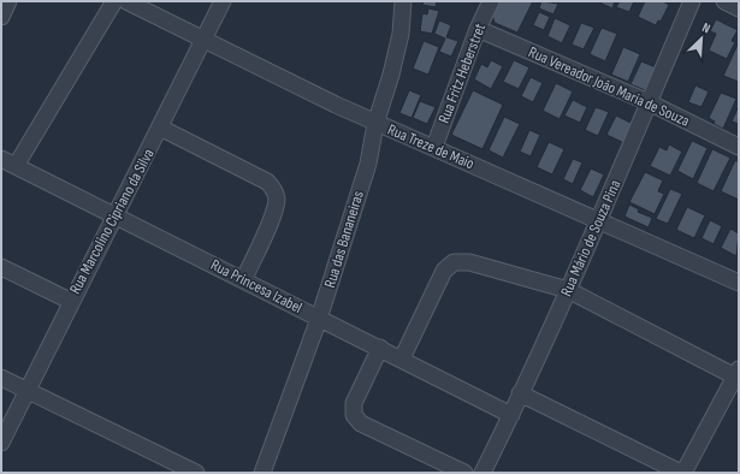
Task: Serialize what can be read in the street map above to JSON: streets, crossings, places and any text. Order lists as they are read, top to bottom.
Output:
{
  "streets": {
    "street": [
      "Rua Fritz Heberstret",
      "Rua Vereador João Maria de Souza",
      "Rua Treze de Maio",
      "Rua Marcolino Cipriano da Silva",
      "Rua Mário de Souza Pina",
      "Rua das Bananeiras",
      "Rua Princesa Izabel"
    ]
  },
  "crossings": [
    ["Rua Fritz Heberstret", "Rua Vereador João Maria de Souza"],
    ["Rua Fritz Heberstret", "Rua Treze de Maio"],
    ["Rua Vereador João Maria de Souza", "Rua Mário de Souza Pina"],
    ["Rua Treze de Maio", "Rua Marcolino Cipriano da Silva"],
    ["Rua Treze de Maio", "Rua Mário de Souza Pina"],
    ["Rua Treze de Maio", "Rua das Bananeiras"],
    ["Rua Marcolino Cipriano da Silva", "Rua Princesa Izabel"],
    ["Rua Mário de Souza Pina", "Rua Princesa Izabel"],
    ["Rua das Bananeiras", "Rua Princesa Izabel"]
  ],
  "north": "top right"
}
